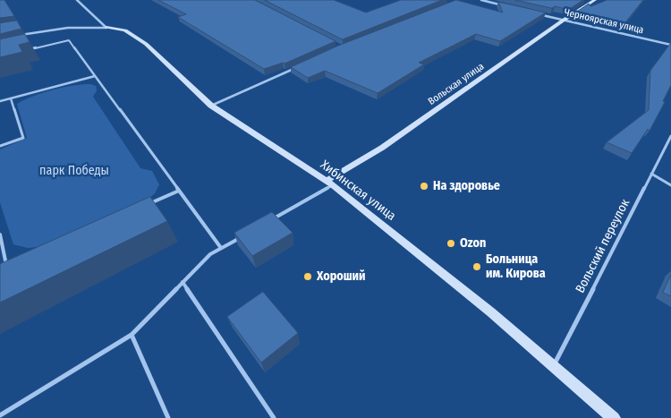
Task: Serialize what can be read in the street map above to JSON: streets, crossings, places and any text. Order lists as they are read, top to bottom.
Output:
{
  "streets": {
    "street": ["Черноярская улица", "Вольская улица", "Хибинская улица"],
    "lane": ["Вольский переулок"]
  },
  "crossings": [
    ["Черноярская улица", "Вольская улица"],
    ["Вольская улица", "Хибинская улица"],
    ["Хибинская улица", "Вольский переулок"]
  ],
  "parks": ["парк Победы"],
  "places": [
    "На здоровье",
    "Ozon",
    "Больница им. Кирова",
    "Хороший"
  ]
}
